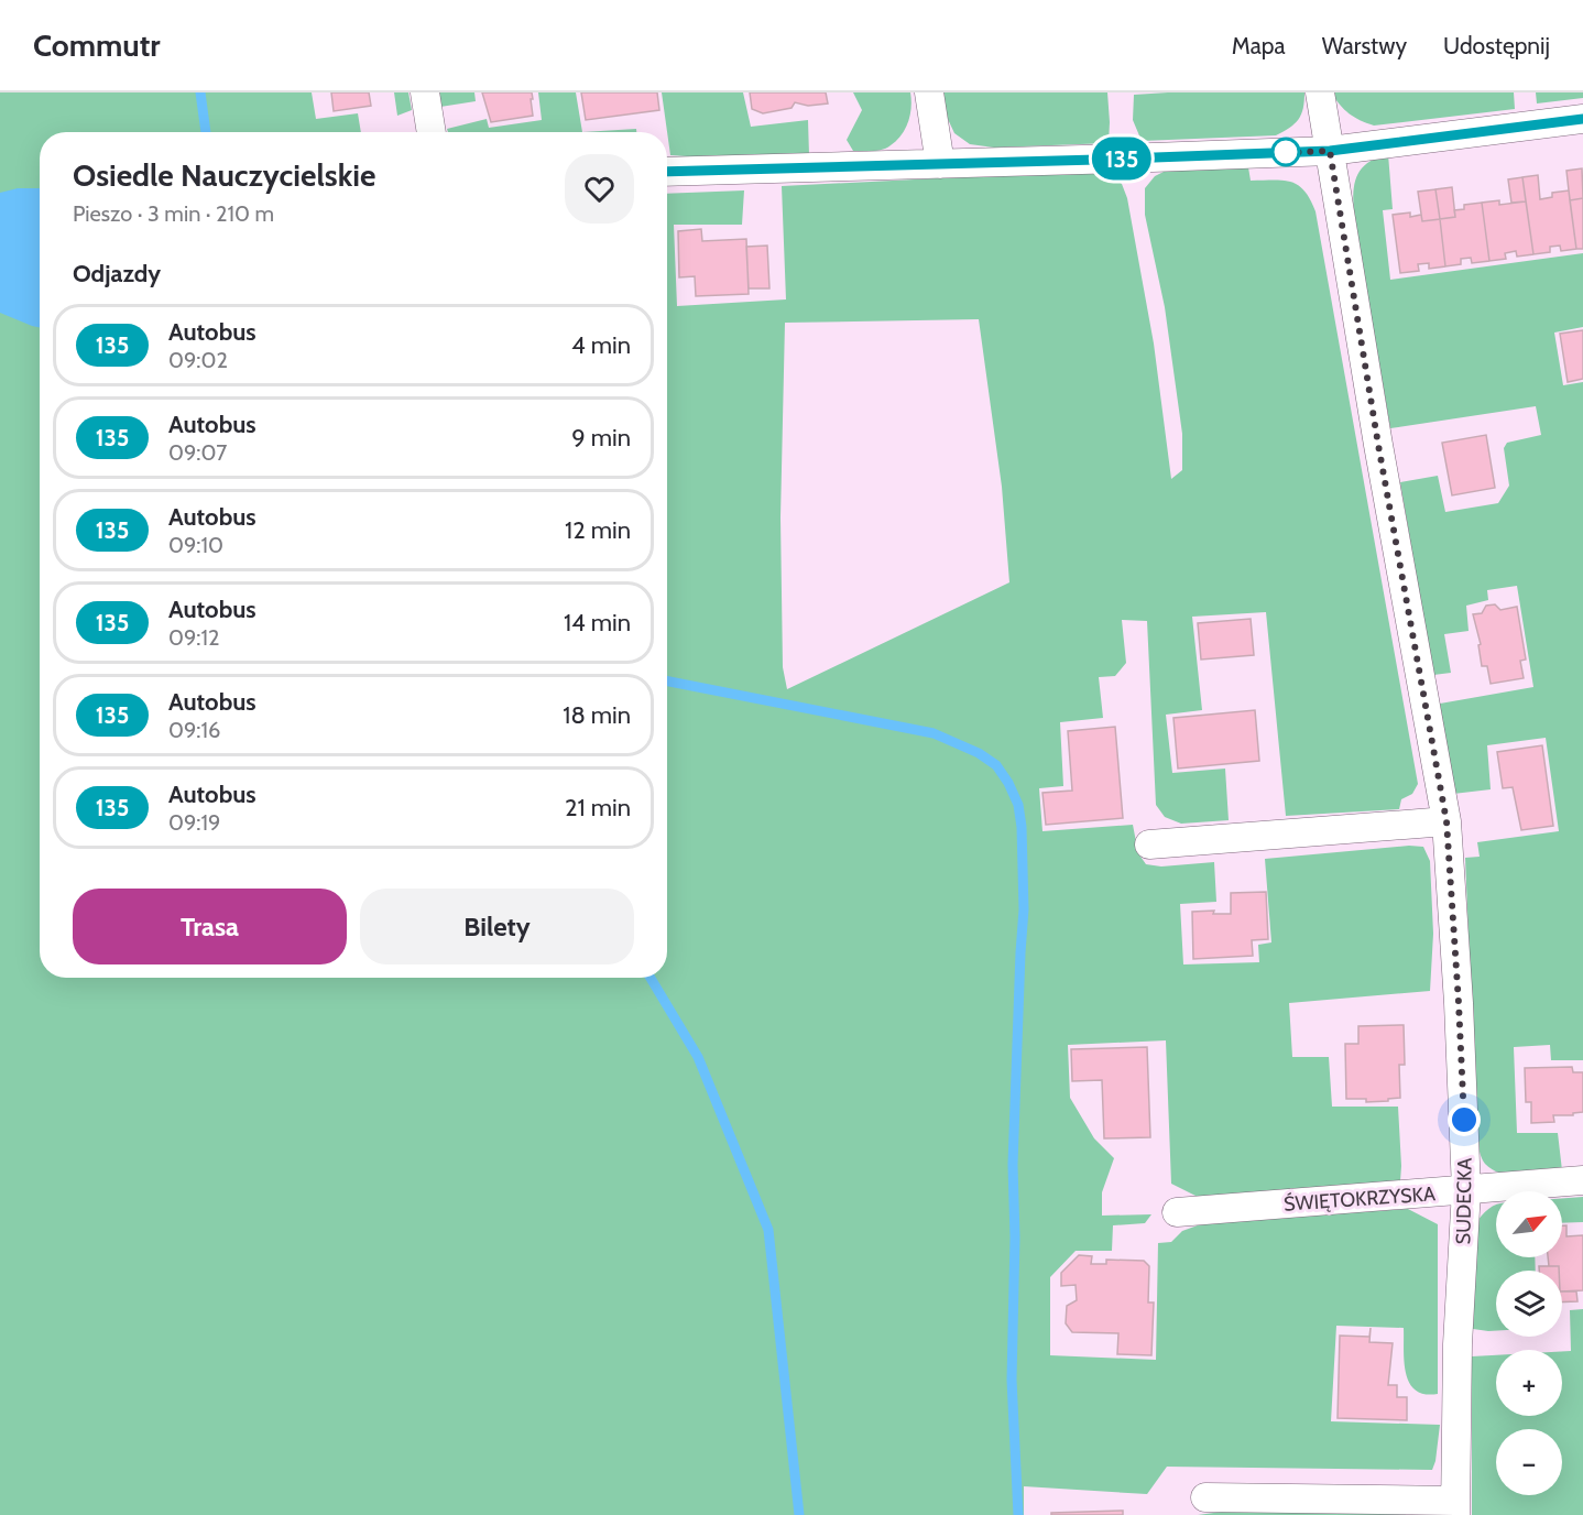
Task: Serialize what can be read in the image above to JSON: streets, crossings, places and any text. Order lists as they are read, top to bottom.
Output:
{
  "streets": {
    "street": ["ŚWIĘTOKRZYSKA", "SUDECKA"]
  },
  "crossings": [
    ["ŚWIĘTOKRZYSKA", "SUDECKA"]
  ],
  "lines": ["bus line 135"],
  "north": "top right",
  "page": {
    "header": "Commutr",
    "nav": ["Mapa", "Warstwy", "Udostępnij"],
    "on_map": "135",
    "heading": [
      ["Osiedle Nauczycielskie", "Pieszo · 3 min · 210 m"],
      "Odjazdy"
    ],
    "list": [
      {
        "mark": "135",
        "name": "Autobus",
        "note": "09:02",
        "value": "4 min"
      },
      {
        "mark": "135",
        "name": "Autobus",
        "note": "09:07",
        "value": "9 min"
      },
      {
        "mark": "135",
        "name": "Autobus",
        "note": "09:10",
        "value": "12 min"
      },
      {
        "mark": "135",
        "name": "Autobus",
        "note": "09:12",
        "value": "14 min"
      },
      {
        "mark": "135",
        "name": "Autobus",
        "note": "09:16",
        "value": "18 min"
      },
      {
        "mark": "135",
        "name": "Autobus",
        "note": "09:19",
        "value": "21 min"
      }
    ],
    "buttons": ["Trasa", "Bilety"],
    "map_buttons": ["+", "−"]
  }
}
